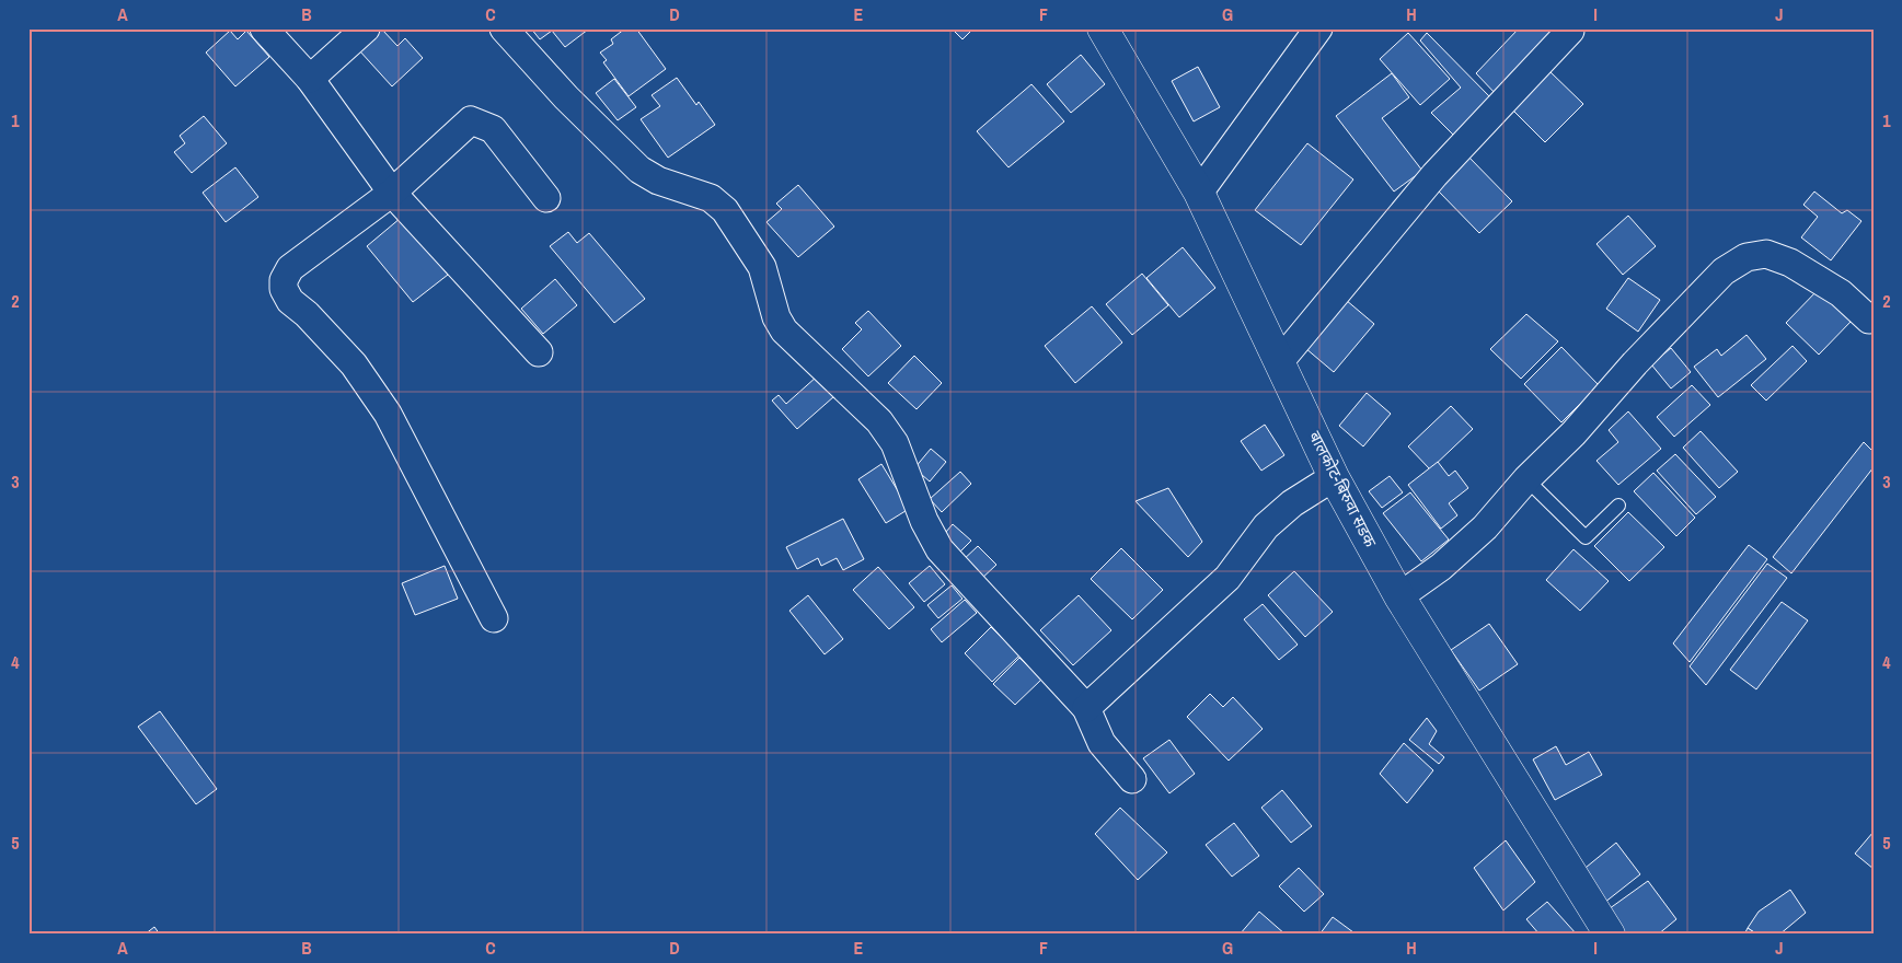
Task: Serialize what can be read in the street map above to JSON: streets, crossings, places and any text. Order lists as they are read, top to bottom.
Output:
{
  "streets": {
    "main road": ["बालकोट-बिरुवा सडक"]
  },
  "grid": {
    "columns": [
      "A",
      "B",
      "C",
      "D",
      "E",
      "F",
      "G",
      "H",
      "I",
      "J"
    ],
    "rows": [
      "1",
      "2",
      "3",
      "4",
      "5"
    ]
  }
}
